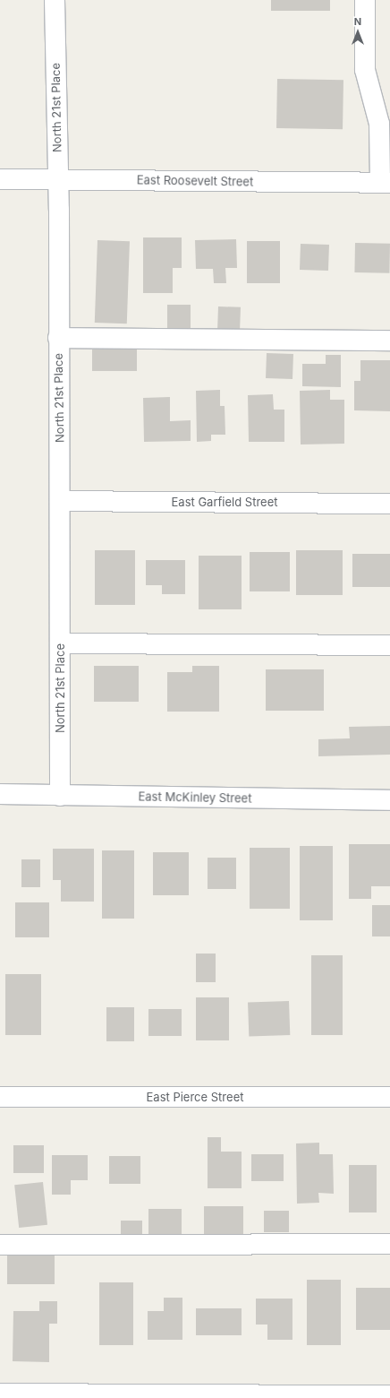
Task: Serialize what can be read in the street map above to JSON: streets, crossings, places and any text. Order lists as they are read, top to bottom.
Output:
{
  "streets": {
    "street": [
      "North 21st Place",
      "East Roosevelt Street",
      "East Garfield Street",
      "East McKinley Street",
      "East Pierce Street"
    ]
  },
  "crossings": [
    ["North 21st Place", "East Roosevelt Street"],
    ["North 21st Place", "East Garfield Street"],
    ["North 21st Place", "East McKinley Street"]
  ],
  "north": "top"
}
